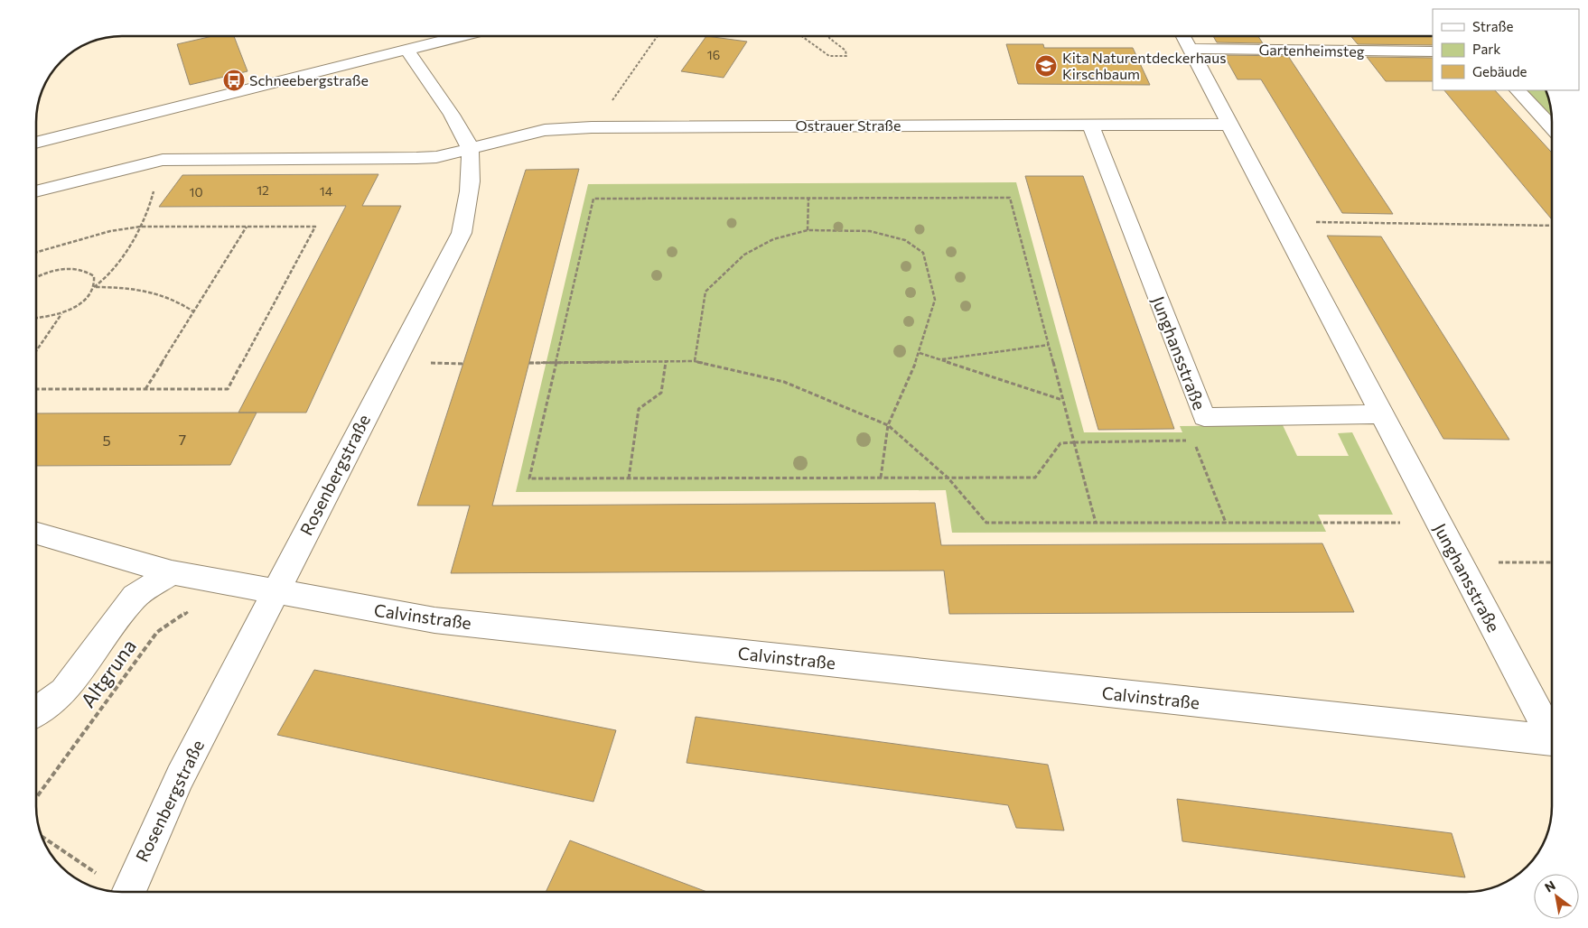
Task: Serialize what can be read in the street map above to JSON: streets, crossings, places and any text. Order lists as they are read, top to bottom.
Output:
{
  "streets": {
    "street": [
      "Gartenheimsteg",
      "Ostrauer Straße",
      "Junghansstraße",
      "Rosenbergstraße",
      "Calvinstraße"
    ],
    "path": ["Altgruna"]
  },
  "crossings": [
    ["Gartenheimsteg", "Junghansstraße"],
    ["Ostrauer Straße", "Junghansstraße"],
    ["Ostrauer Straße", "Rosenbergstraße"],
    ["Rosenbergstraße", "Calvinstraße"],
    ["Calvinstraße", "Altgruna"]
  ],
  "places": {
    "school or university": ["Kita Naturentdeckerhaus Kirschbaum"],
    "bus stop": ["Schneebergstraße"]
  },
  "house_numbers": [
    "16",
    "12",
    "14",
    "10",
    "7",
    "5"
  ],
  "legend": ["Straße", "Park", "Gebäude"],
  "north": "top left"
}
